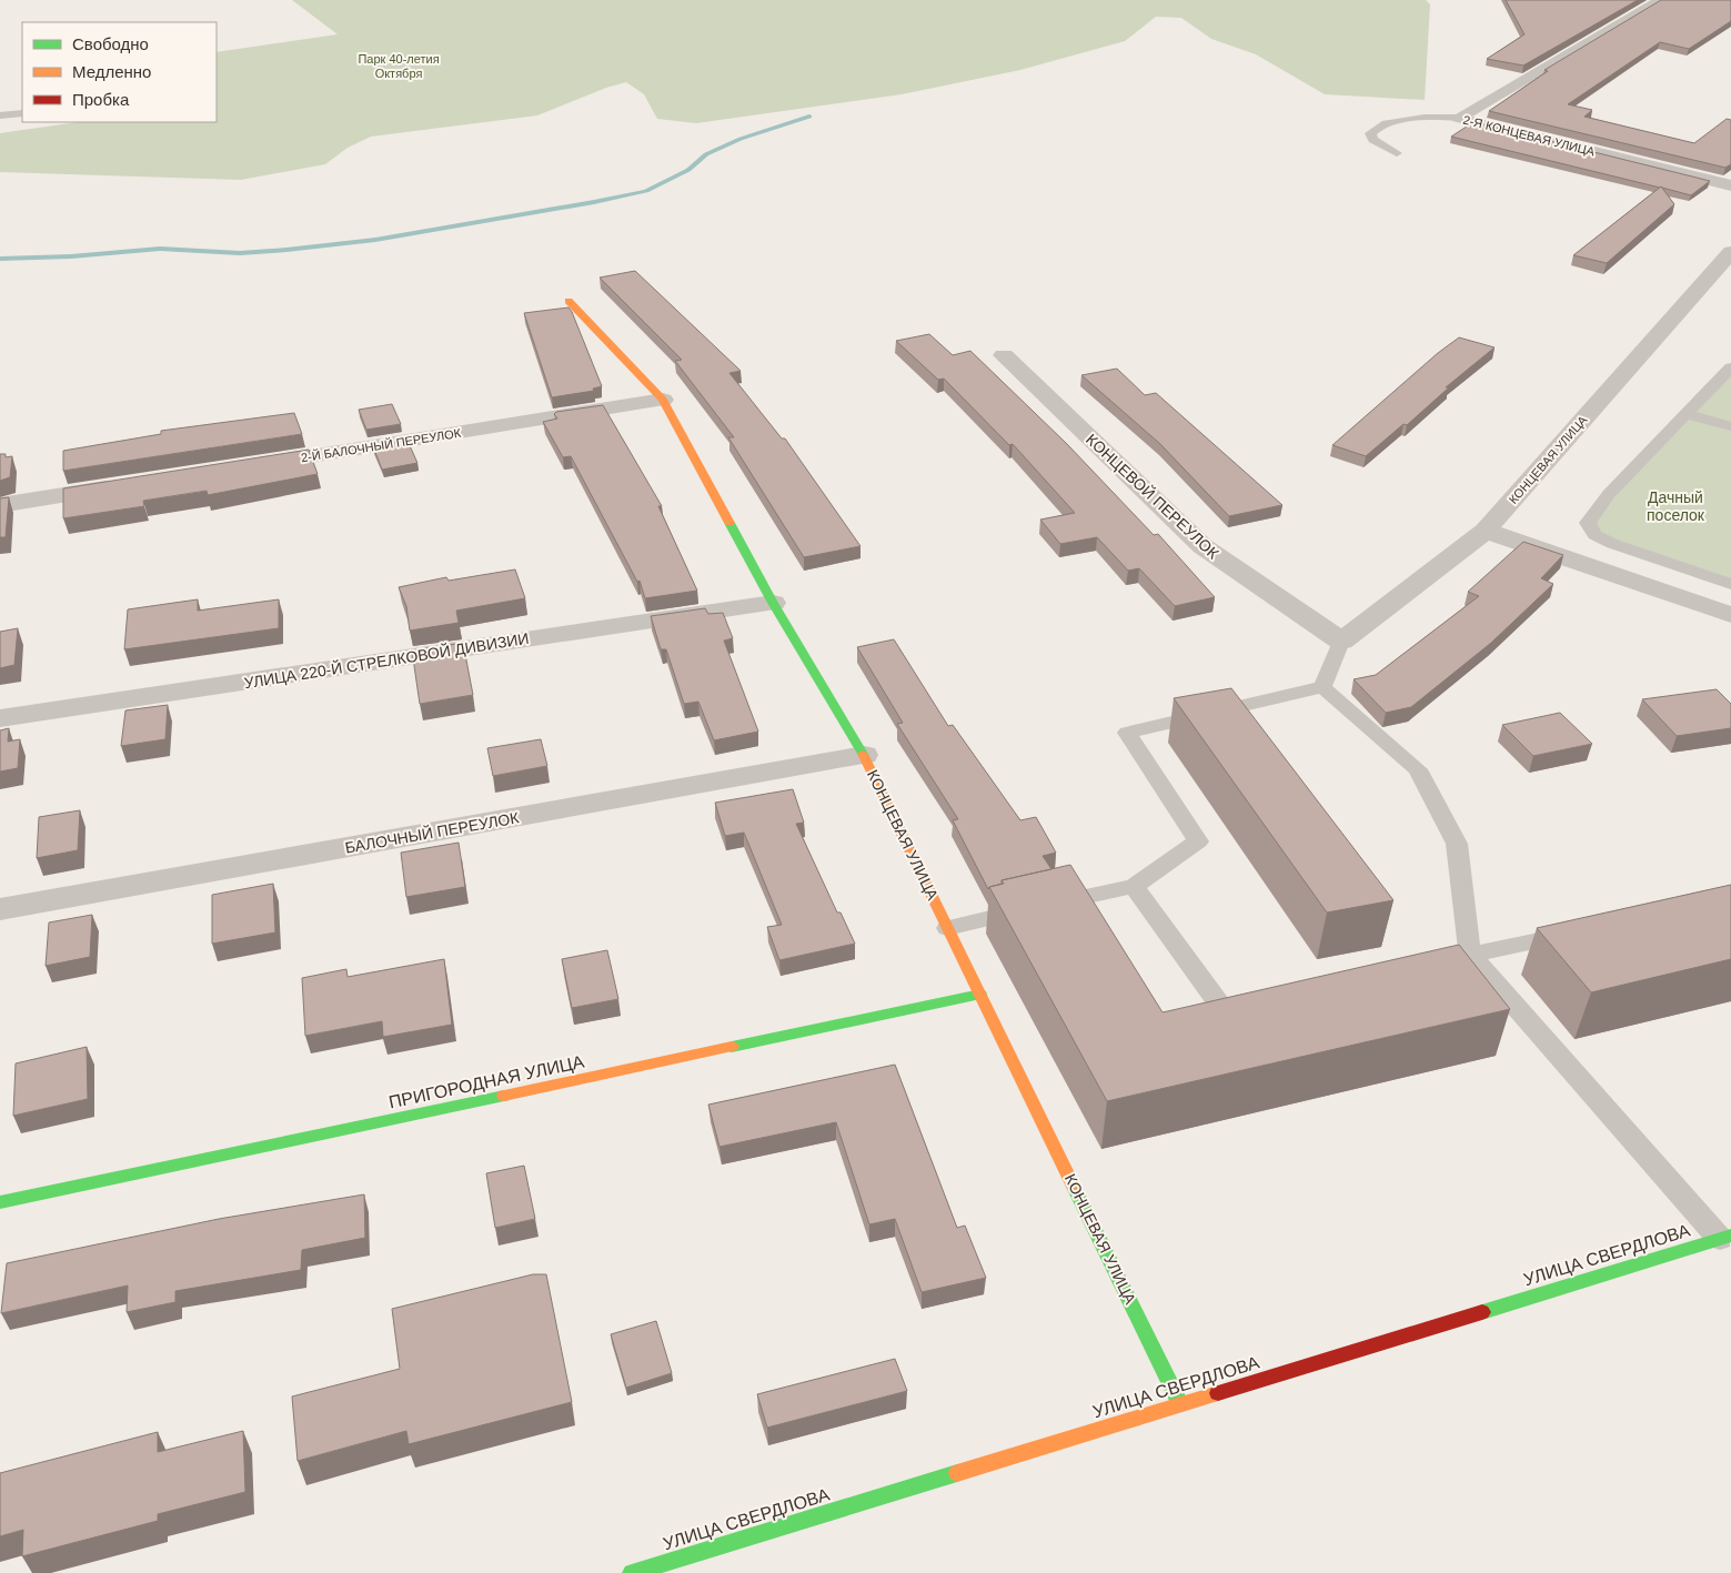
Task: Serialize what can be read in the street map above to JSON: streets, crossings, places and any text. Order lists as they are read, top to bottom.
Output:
{
  "streets": {
    "street": [
      "2-Я КОНЦЕВАЯ УЛИЦА",
      "2-Й БАЛОЧНЫЙ ПЕРЕУЛОК",
      "КОНЦЕВАЯ УЛИЦА",
      "КОНЦЕВОЙ ПЕРЕУЛОК",
      "УЛИЦА 220-Й СТРЕЛКОВОЙ ДИВИЗИИ",
      "БАЛОЧНЫЙ ПЕРЕУЛОК",
      "ПРИГОРОДНАЯ УЛИЦА",
      "УЛИЦА СВЕРДЛОВА"
    ]
  },
  "crossings": [
    ["2-Й БАЛОЧНЫЙ ПЕРЕУЛОК", "КОНЦЕВАЯ УЛИЦА"],
    ["КОНЦЕВАЯ УЛИЦА", "КОНЦЕВОЙ ПЕРЕУЛОК"],
    ["КОНЦЕВАЯ УЛИЦА", "УЛИЦА 220-Й СТРЕЛКОВОЙ ДИВИЗИИ"],
    ["КОНЦЕВАЯ УЛИЦА", "БАЛОЧНЫЙ ПЕРЕУЛОК"],
    ["КОНЦЕВАЯ УЛИЦА", "ПРИГОРОДНАЯ УЛИЦА"],
    ["КОНЦЕВАЯ УЛИЦА", "УЛИЦА СВЕРДЛОВА"]
  ],
  "parks": ["Парк 40-летия Октября", "Дачный поселок"],
  "legend": ["Свободно", "Медленно", "Пробка"]
}
